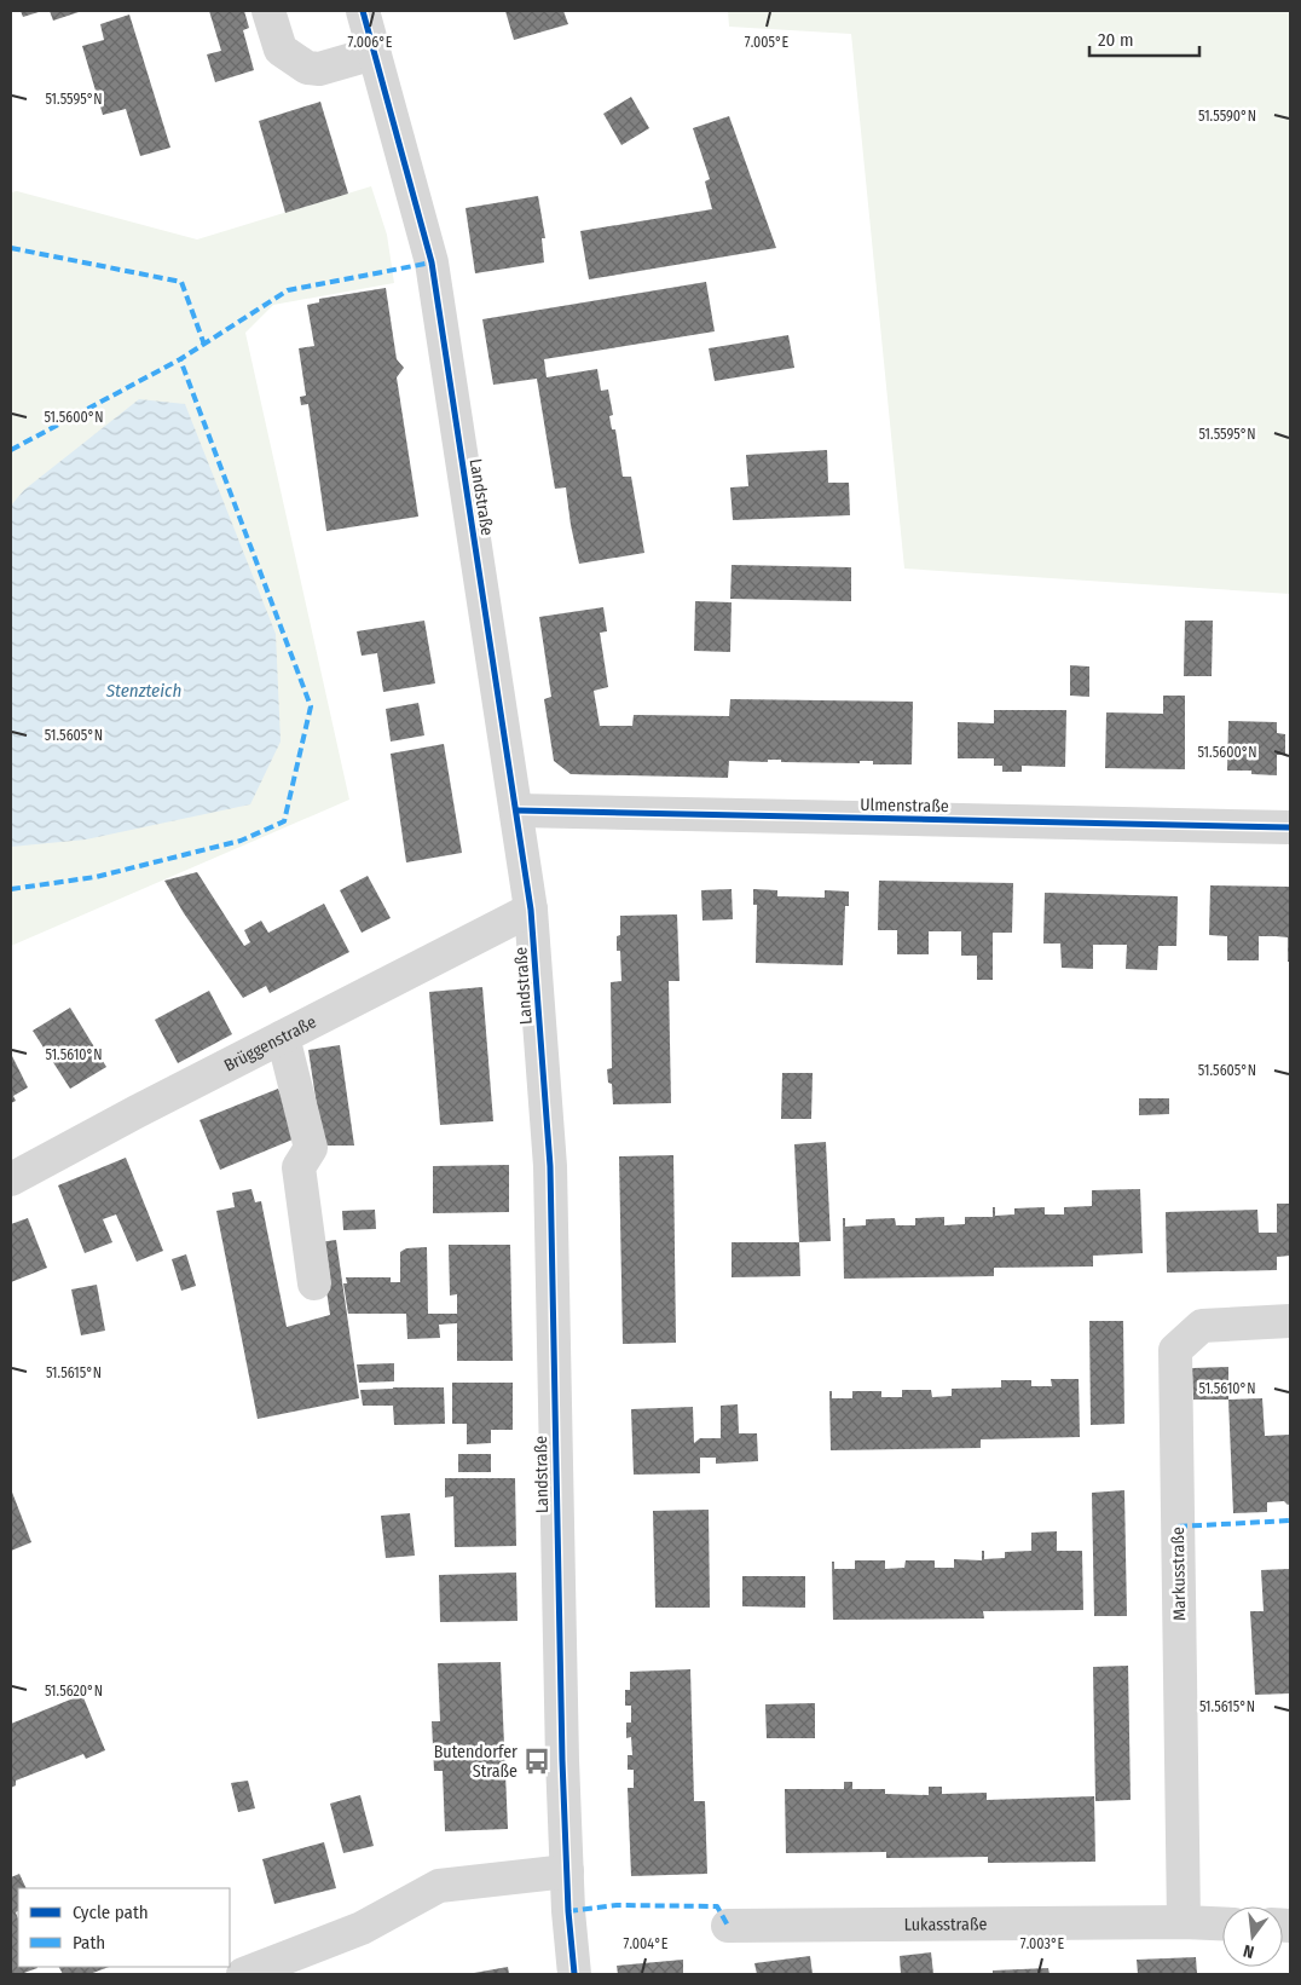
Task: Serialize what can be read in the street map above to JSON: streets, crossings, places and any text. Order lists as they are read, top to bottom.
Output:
{
  "streets": {
    "street": [
      "Landstraße",
      "Ulmenstraße",
      "Brüggenstraße",
      "Markusstraße",
      "Lukasstraße"
    ]
  },
  "crossings": [
    ["Landstraße", "Ulmenstraße"],
    ["Landstraße", "Brüggenstraße"],
    ["Markusstraße", "Lukasstraße"]
  ],
  "water": ["Stenzteich"],
  "places": {
    "bus stop": ["Butendorfer Straße"]
  },
  "legend": ["Cycle path", "Path"],
  "scale_bar": "20 m",
  "north": "bottom",
  "coordinates": [
    "7.006°E",
    "7.005°E",
    "51.5595°N",
    "51.5590°N",
    "51.5600°N",
    "51.5605°N",
    "51.5610°N",
    "51.5615°N",
    "51.5620°N",
    "7.004°E",
    "7.003°E"
  ]
}
